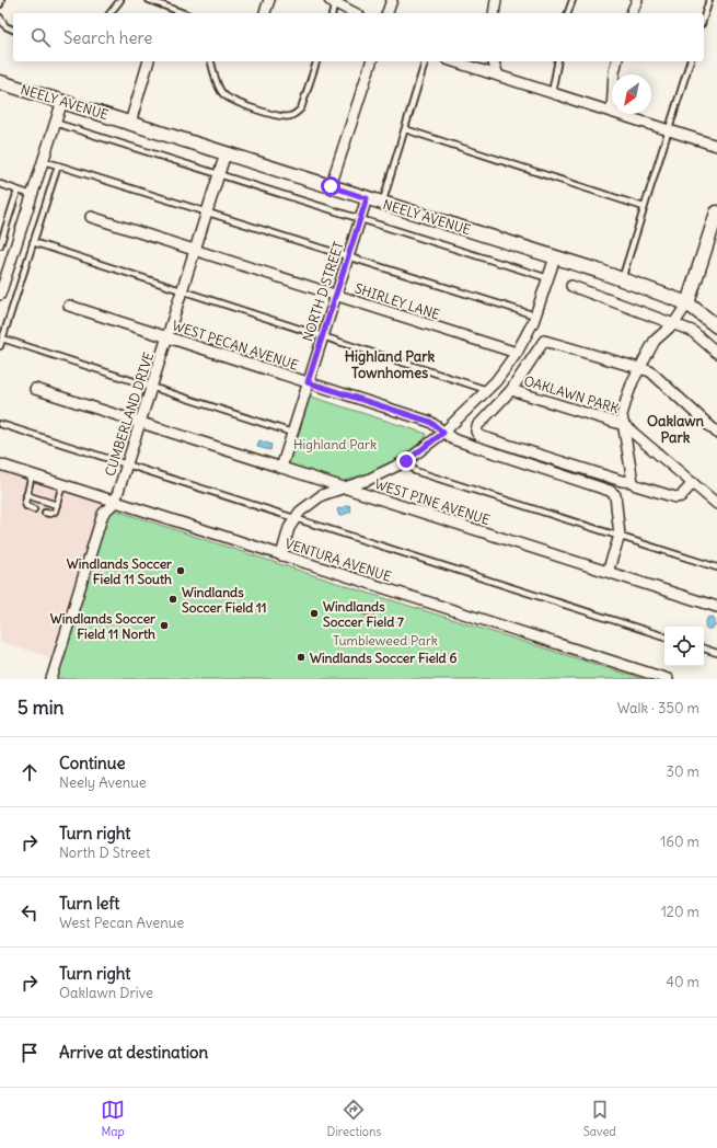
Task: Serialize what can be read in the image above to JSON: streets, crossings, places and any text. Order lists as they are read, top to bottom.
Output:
{
  "streets": {
    "street": [
      "NEELY AVENUE",
      "NORTH D STREET",
      "SHIRLEY LANE",
      "WEST PECAN AVENUE",
      "OAKLAWN PARK",
      "CUMBERLAND DRIVE",
      "WEST PINE AVENUE",
      "VENTURA AVENUE"
    ]
  },
  "crossings": [
    ["NEELY AVENUE", "NORTH D STREET"],
    ["NEELY AVENUE", "OAKLAWN PARK"],
    ["NEELY AVENUE", "CUMBERLAND DRIVE"],
    ["NORTH D STREET", "SHIRLEY LANE"],
    ["NORTH D STREET", "WEST PECAN AVENUE"],
    ["NORTH D STREET", "WEST PINE AVENUE"],
    ["SHIRLEY LANE", "CUMBERLAND DRIVE"],
    ["WEST PECAN AVENUE", "CUMBERLAND DRIVE"],
    ["CUMBERLAND DRIVE", "WEST PINE AVENUE"],
    ["CUMBERLAND DRIVE", "VENTURA AVENUE"]
  ],
  "districts": ["Highland Park Townhomes", "Oaklawn Park"],
  "parks": ["Highland Park", "Tumbleweed Park"],
  "places": [
    "Windlands Soccer Field 11 South",
    "Windlands Soccer Field 11",
    "Windlands Soccer Field 7",
    "Windlands Soccer Field 11 North",
    "Windlands Soccer Field 6"
  ],
  "north": "bottom left",
  "page": {
    "search": "Search here",
    "heading": ["5 min", "Walk · 350 m"],
    "list": [
      ["Continue", "Neely Avenue", "30 m"],
      ["Turn right", "North D Street", "160 m"],
      ["Turn left", "West Pecan Avenue", "120 m"],
      ["Turn right", "Oaklawn Drive", "40 m"],
      "Arrive at destination"
    ],
    "nav": ["Map", "Directions", "Saved"]
  }
}
